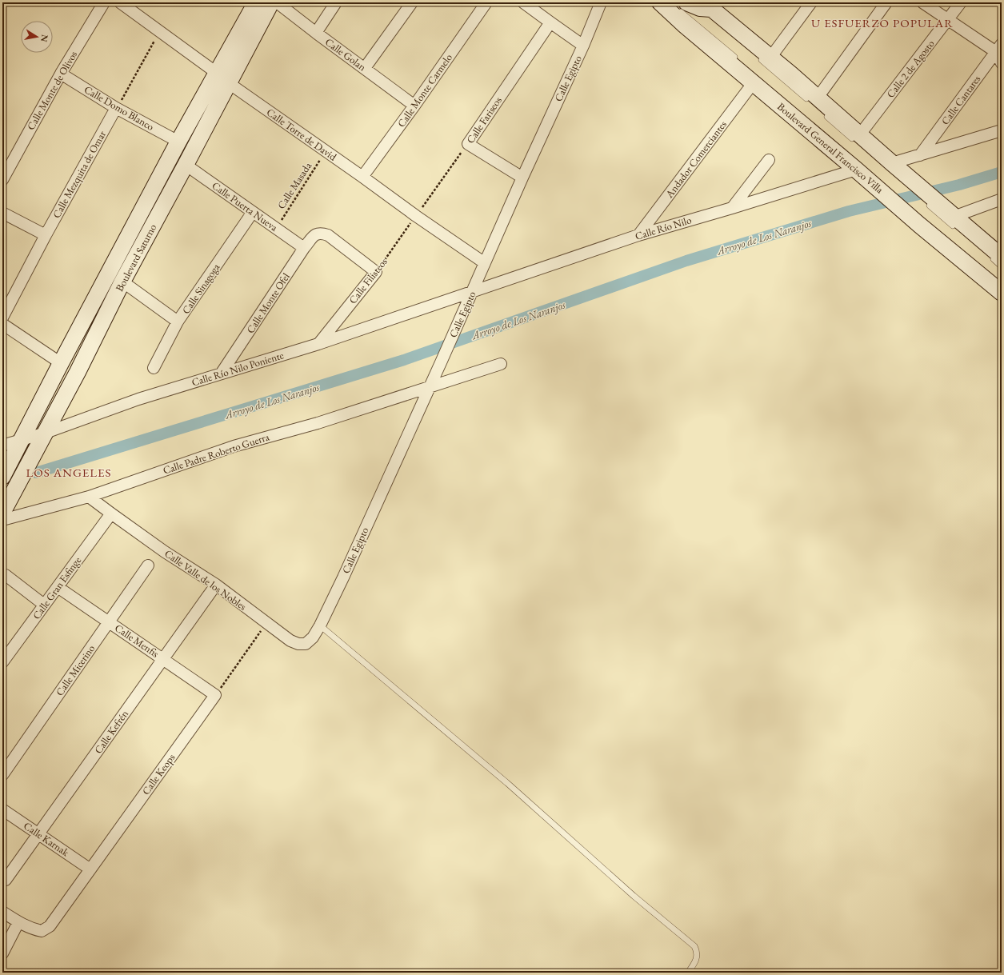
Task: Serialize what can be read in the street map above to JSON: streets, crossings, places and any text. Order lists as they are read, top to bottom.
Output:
{
  "streets": {
    "street": [
      "Calle Golan",
      "Calle 2 de Agosto",
      "Calle Egipto",
      "Calle Monte de Olivos",
      "Calle Monte Carmelo",
      "Calle Cantares",
      "Calle Domo Blanco",
      "Calle Fariseos",
      "Calle Torre de David",
      "Boulevard General Francisco Villa",
      "Andador Comerciantes",
      "Calle Mezquita de Omar",
      "Calle Puerta Nueva",
      "Calle Río Nilo",
      "Boulevard Saturno",
      "Calle Filisteos",
      "Calle Sinagoga",
      "Calle Monte Ofel",
      "Calle Río Nilo Poniente",
      "Calle Padre Roberto Guerra",
      "Calle Valle de los Nobles",
      "Calle Gran Esfinge",
      "Calle Menfis",
      "Calle Micerino",
      "Calle Kefrén",
      "Calle Keops",
      "Calle Karnak"
    ],
    "path": ["Calle Masada"]
  },
  "crossings": [
    ["Calle Golan", "Calle Monte Carmelo"],
    ["Calle Egipto", "Calle Torre de David"],
    ["Calle Egipto", "Calle Río Nilo"],
    ["Calle Egipto", "Calle Río Nilo Poniente"],
    ["Calle Egipto", "Calle Padre Roberto Guerra"],
    ["Calle Egipto", "Calle Valle de los Nobles"],
    ["Calle Monte de Olivos", "Calle Domo Blanco"],
    ["Calle Monte Carmelo", "Calle Torre de David"],
    ["Calle Domo Blanco", "Calle Mezquita de Omar"],
    ["Calle Domo Blanco", "Boulevard Saturno"],
    ["Calle Fariseos", "Calle Torre de David"],
    ["Calle Fariseos", "Calle Filisteos"],
    ["Calle Torre de David", "Calle Masada"],
    ["Calle Torre de David", "Boulevard Saturno"],
    ["Calle Torre de David", "Calle Filisteos"],
    ["Boulevard General Francisco Villa", "Andador Comerciantes"],
    ["Boulevard General Francisco Villa", "Calle Río Nilo"],
    ["Andador Comerciantes", "Calle Río Nilo"],
    ["Calle Masada", "Calle Puerta Nueva"],
    ["Calle Puerta Nueva", "Boulevard Saturno"],
    ["Calle Puerta Nueva", "Calle Sinagoga"],
    ["Calle Puerta Nueva", "Calle Monte Ofel"],
    ["Calle Río Nilo", "Calle Río Nilo Poniente"],
    ["Boulevard Saturno", "Calle Río Nilo Poniente"],
    ["Calle Filisteos", "Calle Monte Ofel"],
    ["Calle Filisteos", "Calle Río Nilo Poniente"],
    ["Calle Monte Ofel", "Calle Río Nilo Poniente"],
    ["Calle Padre Roberto Guerra", "Calle Valle de los Nobles"],
    ["Calle Valle de los Nobles", "Calle Gran Esfinge"],
    ["Calle Valle de los Nobles", "Calle Kefrén"],
    ["Calle Gran Esfinge", "Calle Menfis"],
    ["Calle Menfis", "Calle Micerino"],
    ["Calle Menfis", "Calle Kefrén"],
    ["Calle Menfis", "Calle Keops"],
    ["Calle Kefrén", "Calle Karnak"],
    ["Calle Keops", "Calle Karnak"]
  ],
  "districts": ["U ESFUERZO POPULAR", "LOS ANGELES"],
  "water": ["Arroyo de Los Naranjos"],
  "north": "right"
}
